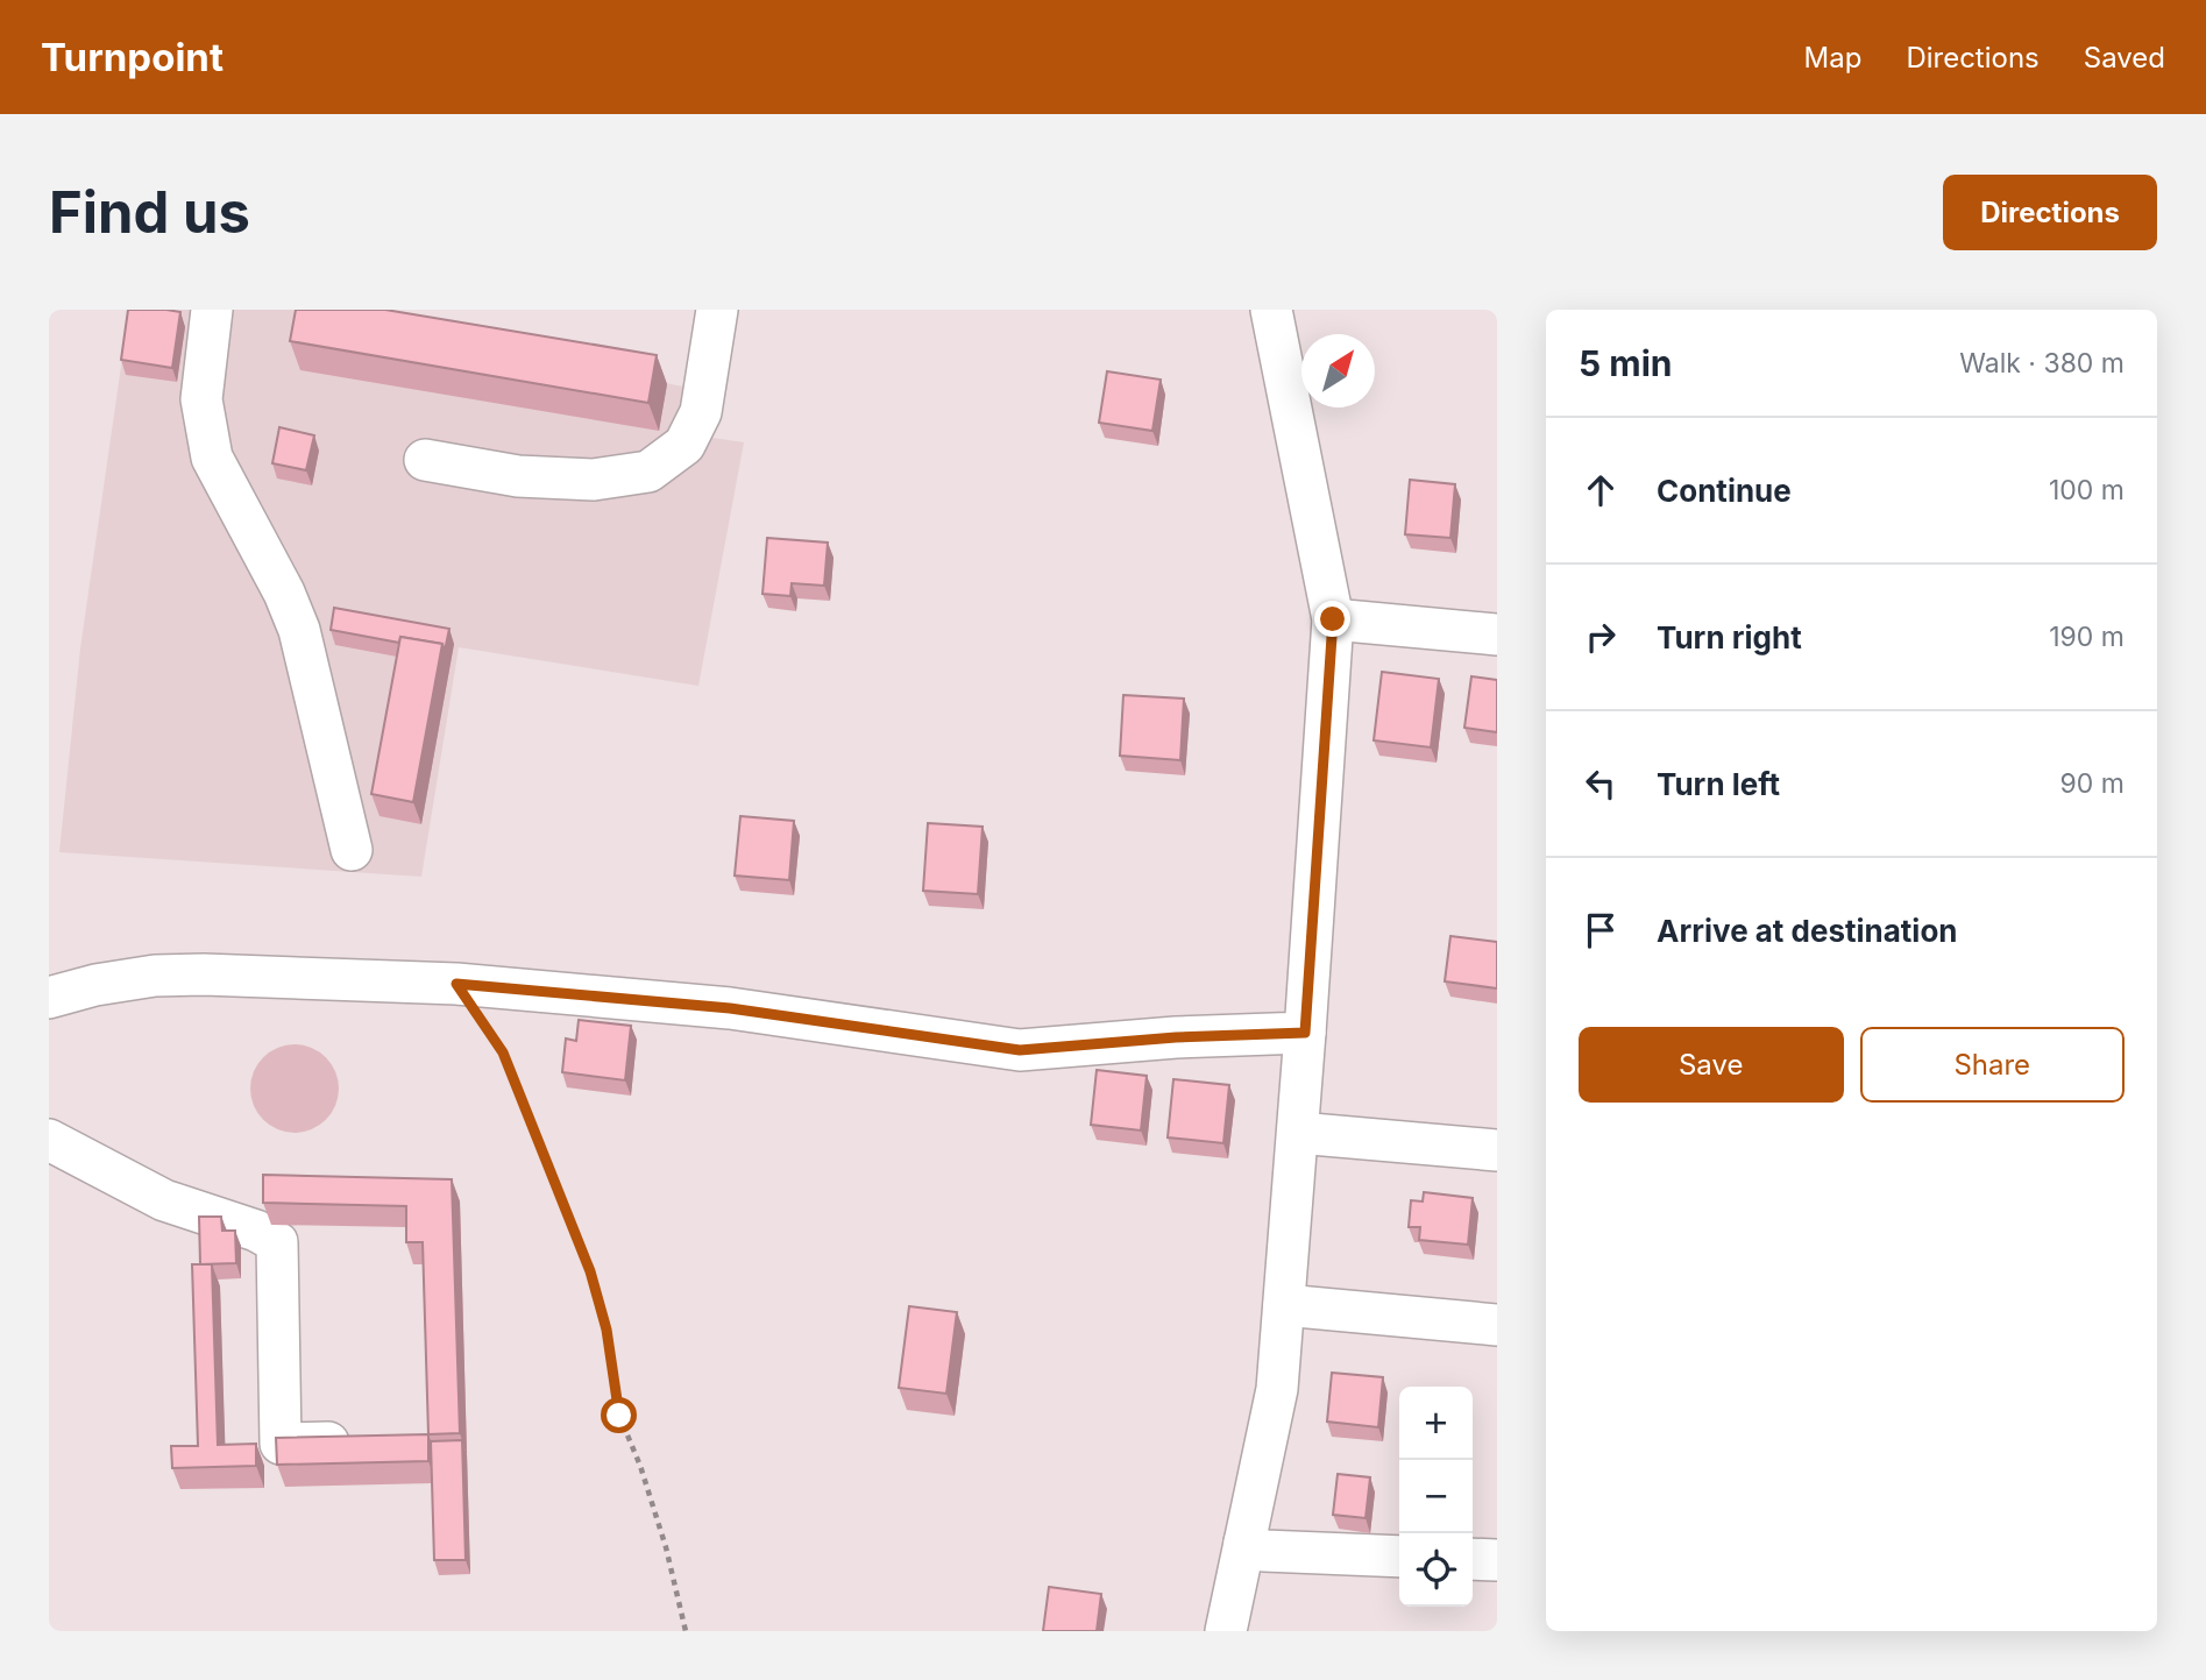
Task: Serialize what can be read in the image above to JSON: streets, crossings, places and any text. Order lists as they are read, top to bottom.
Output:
{
  "north": "top right",
  "page": {
    "header": "Turnpoint",
    "nav": ["Map", "Directions", "Saved"],
    "buttons": [
      "Directions",
      ["Save", "Share"]
    ],
    "title": "Find us",
    "heading": ["5 min", "Walk · 380 m"],
    "list": [
      ["Continue", "100 m"],
      ["Turn right", "190 m"],
      ["Turn left", "90 m"],
      "Arrive at destination"
    ],
    "map_buttons": ["+", "−"]
  }
}
